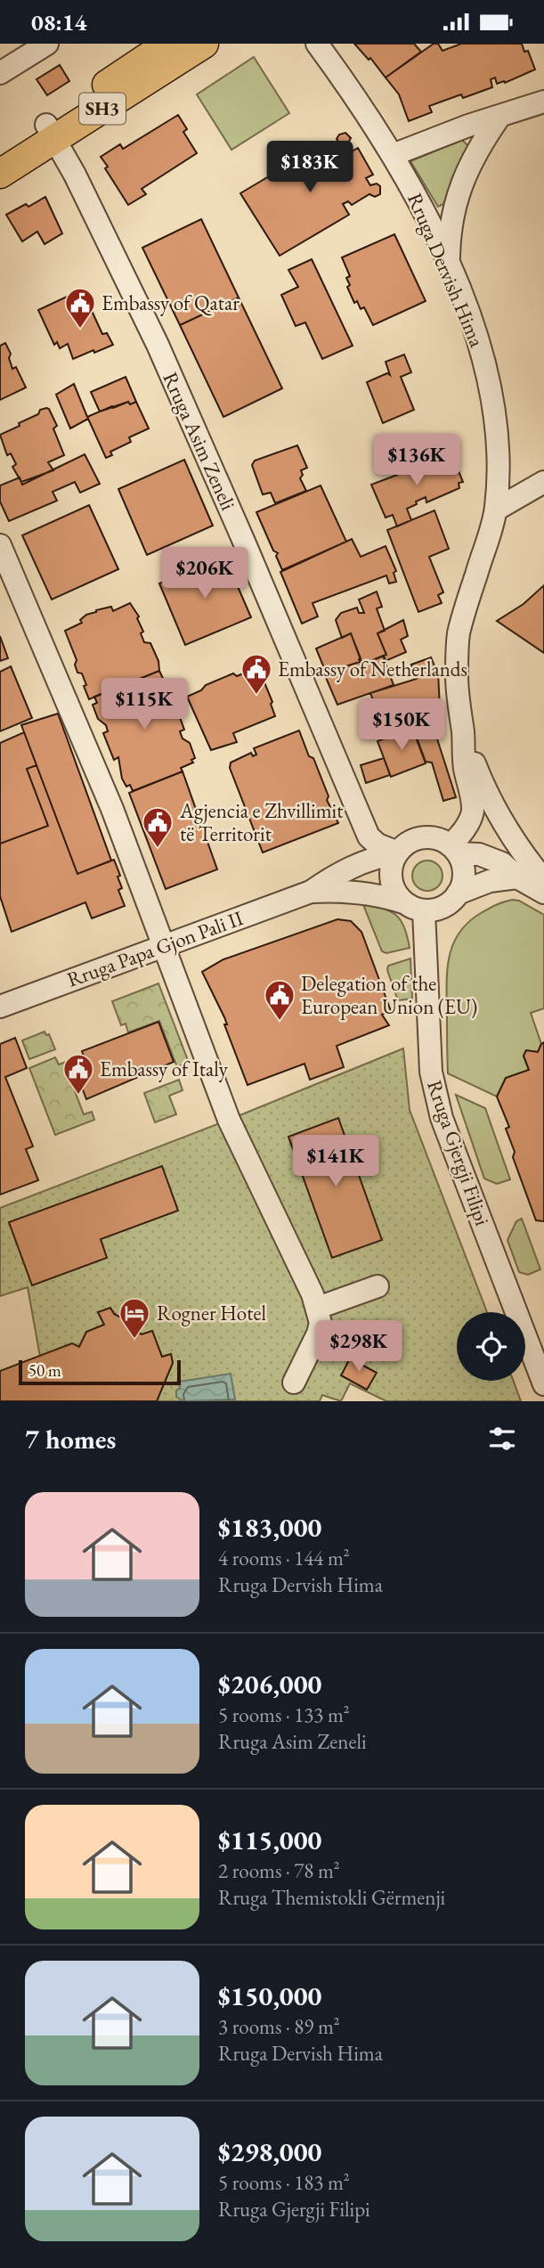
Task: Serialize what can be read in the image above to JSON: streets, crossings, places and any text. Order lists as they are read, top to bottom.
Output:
{
  "streets": {
    "main road": ["SH3"],
    "street": [
      "Rruga Dervish Hima",
      "Rruga Asim Zeneli",
      "Rruga Papa Gjon Pali II",
      "Rruga Gjergji Filipi"
    ]
  },
  "crossings": [
    ["SH3", "Rruga Asim Zeneli"],
    ["Rruga Dervish Hima", "Rruga Asim Zeneli"],
    ["Rruga Dervish Hima", "Rruga Papa Gjon Pali II"],
    ["Rruga Dervish Hima", "Rruga Gjergji Filipi"],
    ["Rruga Asim Zeneli", "Rruga Papa Gjon Pali II"],
    ["Rruga Asim Zeneli", "Rruga Gjergji Filipi"],
    ["Rruga Papa Gjon Pali II", "Rruga Gjergji Filipi"]
  ],
  "places": {
    "public building": [
      "Embassy of Qatar",
      "Embassy of Netherlands",
      "Agjencia e Zhvillimit të Territorit",
      "Delegation of the European Union (EU)",
      "Embassy of Italy"
    ],
    "hotel": ["Rogner Hotel"]
  },
  "scale_bar": "50 m",
  "page": {
    "status": "08:14",
    "price": [
      "$183K",
      "$136K",
      "$206K",
      "$115K",
      "$150K",
      "$141K",
      "$298K"
    ],
    "scale": "50 m",
    "heading": "7 homes",
    "list": [
      {
        "name": "$183,000",
        "note": "4 rooms · 144 m² · Rruga Dervish Hima"
      },
      {
        "name": "$206,000",
        "note": "5 rooms · 133 m² · Rruga Asim Zeneli"
      },
      {
        "name": "$115,000",
        "note": "2 rooms · 78 m² · Rruga Themistokli Gërmenji"
      },
      {
        "name": "$150,000",
        "note": "3 rooms · 89 m² · Rruga Dervish Hima"
      },
      {
        "name": "$298,000",
        "note": "5 rooms · 183 m² · Rruga Gjergji Filipi"
      }
    ]
  }
}
